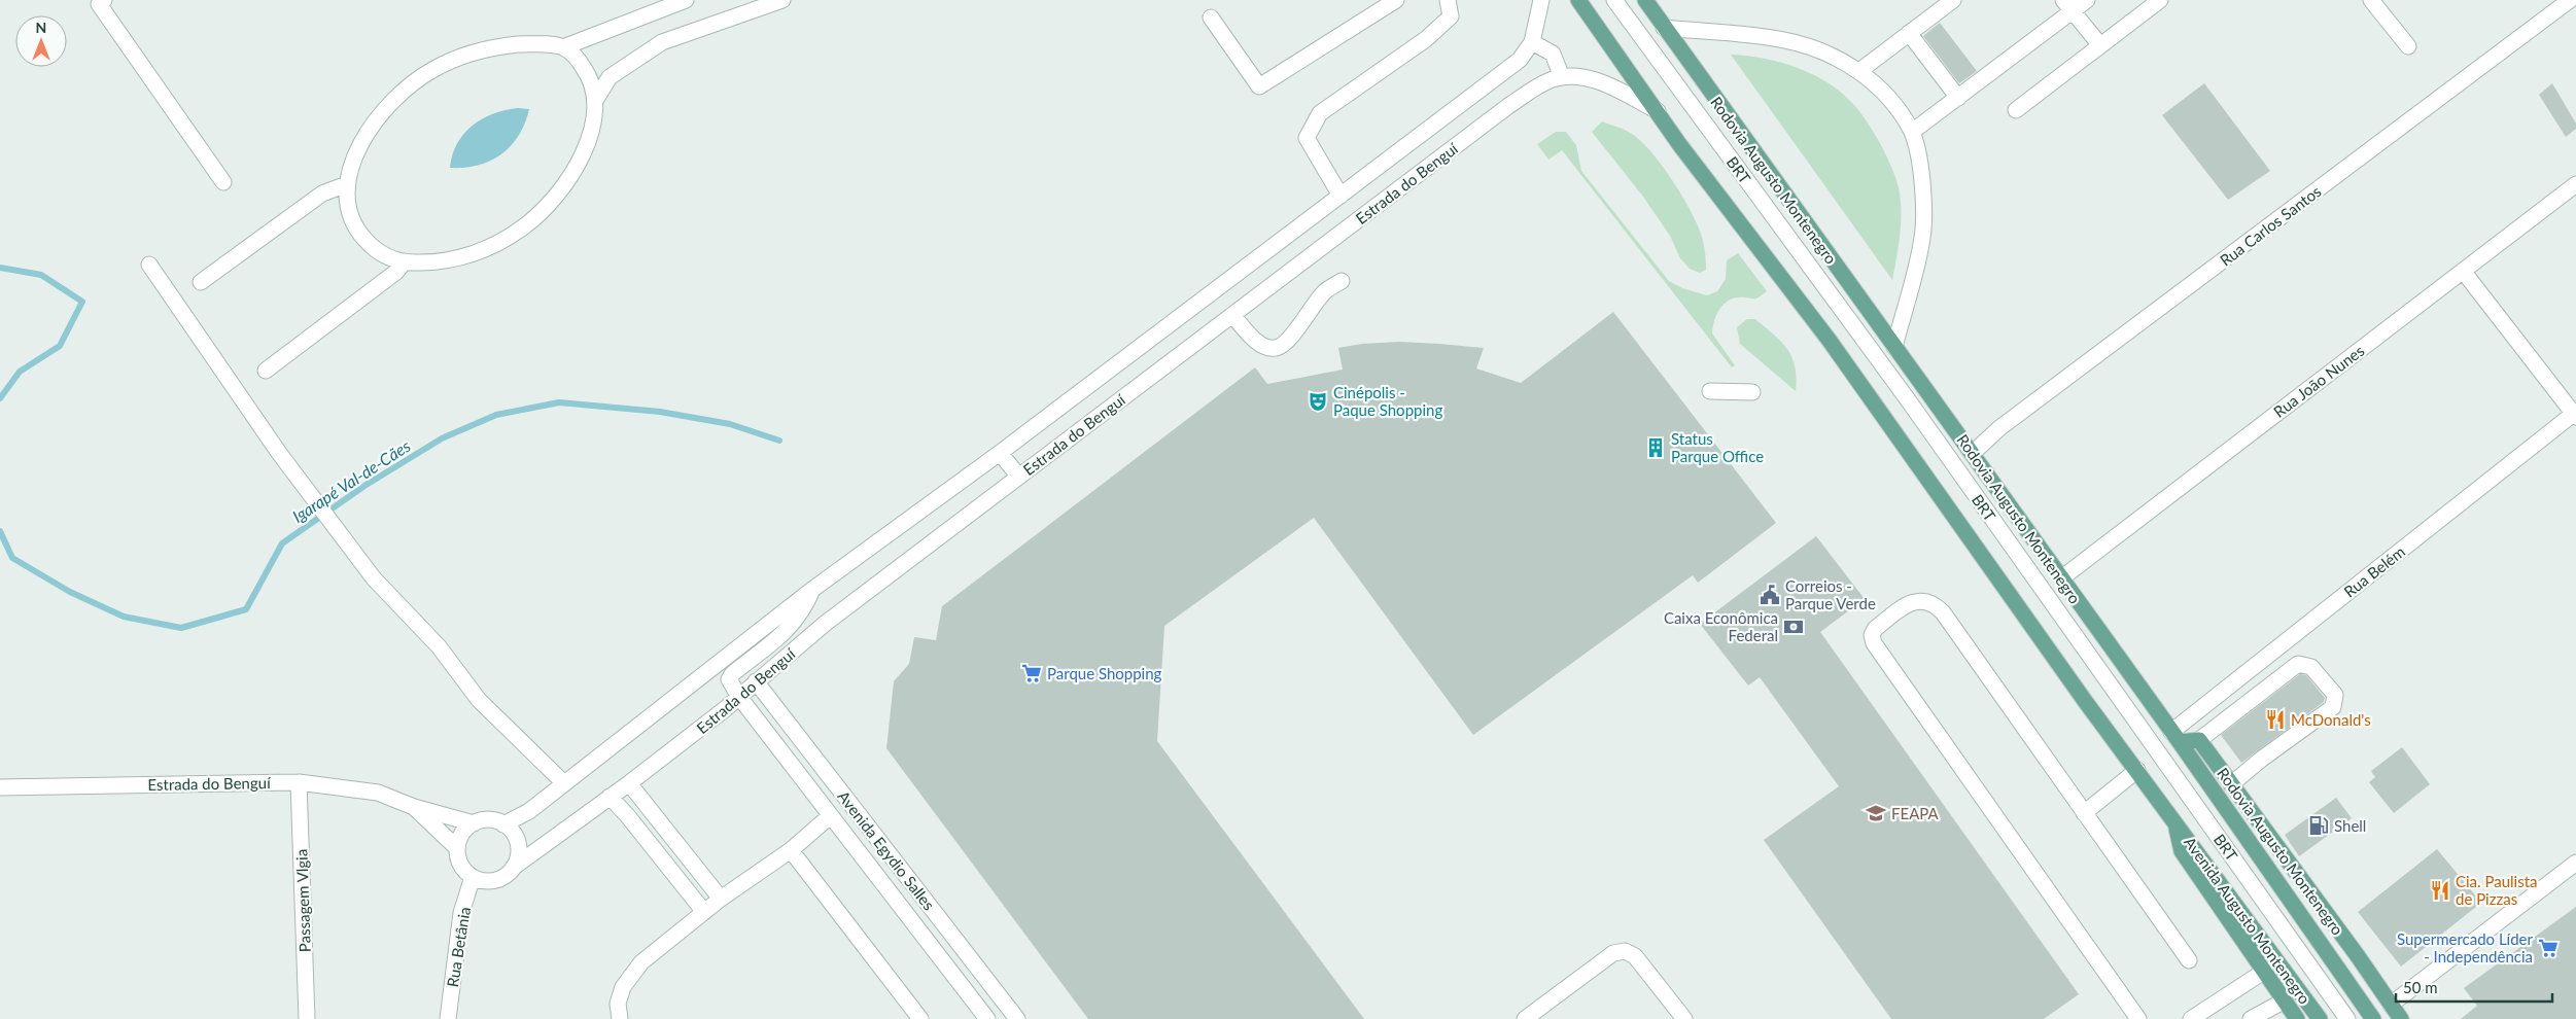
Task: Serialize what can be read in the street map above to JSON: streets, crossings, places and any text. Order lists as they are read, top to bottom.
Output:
{
  "streets": {
    "main road": ["Rodovia Augusto Montenegro", "Avenida Augusto Montenegro"],
    "street": [
      "BRT",
      "Estrada do Benguí",
      "Rua Carlos Santos",
      "Rua João Nunes",
      "Rua Belém",
      "Avenida Egydio Salles",
      "Passagem Vlgia",
      "Rua Betânia"
    ]
  },
  "crossings": [
    ["Rodovia Augusto Montenegro", "Rua Carlos Santos"],
    ["Rodovia Augusto Montenegro", "Rua João Nunes"],
    ["Rodovia Augusto Montenegro", "Rua Belém"],
    ["Estrada do Benguí", "Avenida Egydio Salles"],
    ["Estrada do Benguí", "Passagem Vlgia"],
    ["Estrada do Benguí", "Rua Betânia"]
  ],
  "water": ["Igarapé Val-de-Cães"],
  "places": {
    "theatre": ["Cinépolis - Paque Shopping"],
    "building": ["Status Parque Office"],
    "public building": ["Correios - Parque Verde"],
    "bank": ["Caixa Econômica Federal"],
    "supermarket": ["Parque Shopping", "Supermercado Líder - Independência"],
    "restaurant": ["McDonald's", "Cia. Paulista de Pizzas"],
    "school or university": ["FEAPA"],
    "fuel station": ["Shell"]
  },
  "scale_bar": "50 m",
  "north": "top"
}
